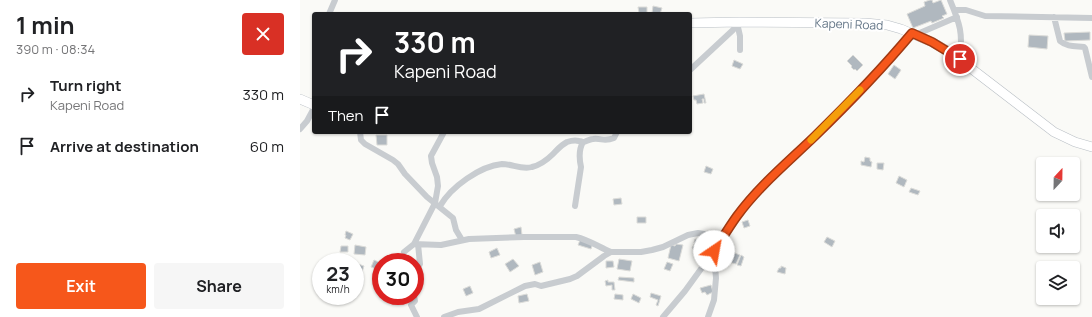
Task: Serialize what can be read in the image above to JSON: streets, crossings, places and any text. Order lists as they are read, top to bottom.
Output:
{
  "streets": {
    "main road": ["Kapeni Road"]
  },
  "north": "top",
  "page": {
    "heading": ["1 min", "390 m · 08:34"],
    "turn": ["330 m", "Kapeni Road"],
    "list": [
      {
        "name": "Turn right",
        "note": "Kapeni Road",
        "value": "330 m"
      },
      {
        "name": "Arrive at destination",
        "value": "60 m"
      }
    ],
    "then": "Then",
    "speed": "23 km/h",
    "limit": "30",
    "buttons": ["Exit", "Share"]
  }
}
